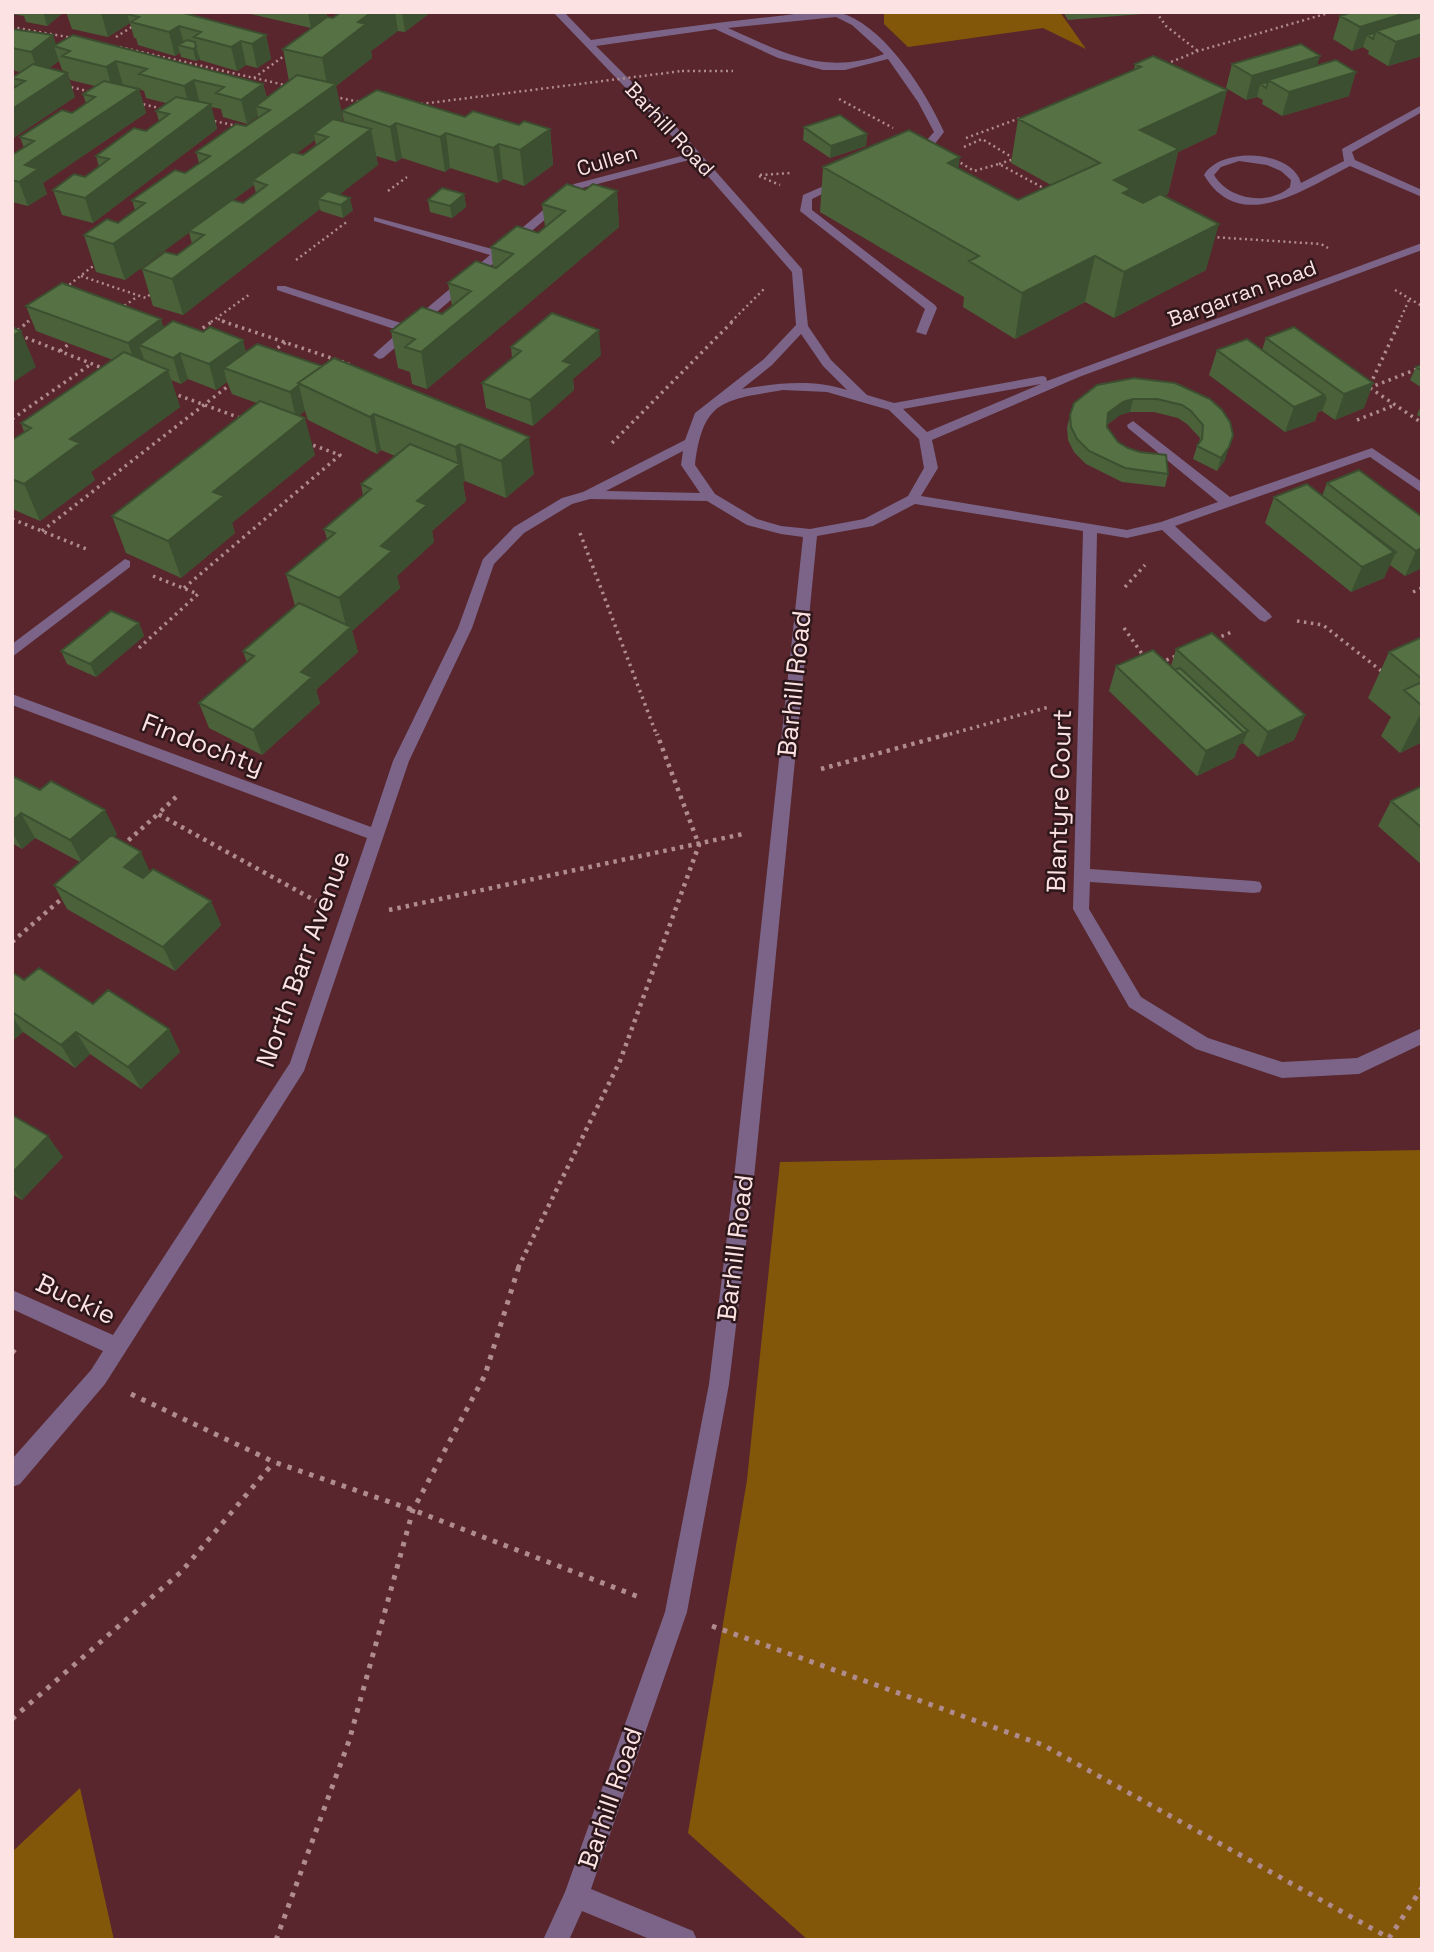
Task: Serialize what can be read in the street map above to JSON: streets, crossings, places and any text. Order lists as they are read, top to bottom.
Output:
{
  "streets": {
    "street": [
      "Barhill Road",
      "Cullen",
      "Bargarran Road",
      "Findochty",
      "Blantyre Court",
      "North Barr Avenue",
      "Buckie"
    ]
  },
  "crossings": [
    ["Barhill Road", "Cullen"],
    ["Barhill Road", "Bargarran Road"],
    ["Barhill Road", "North Barr Avenue"],
    ["Bargarran Road", "North Barr Avenue"],
    ["Findochty", "North Barr Avenue"],
    ["North Barr Avenue", "Buckie"]
  ]
}
